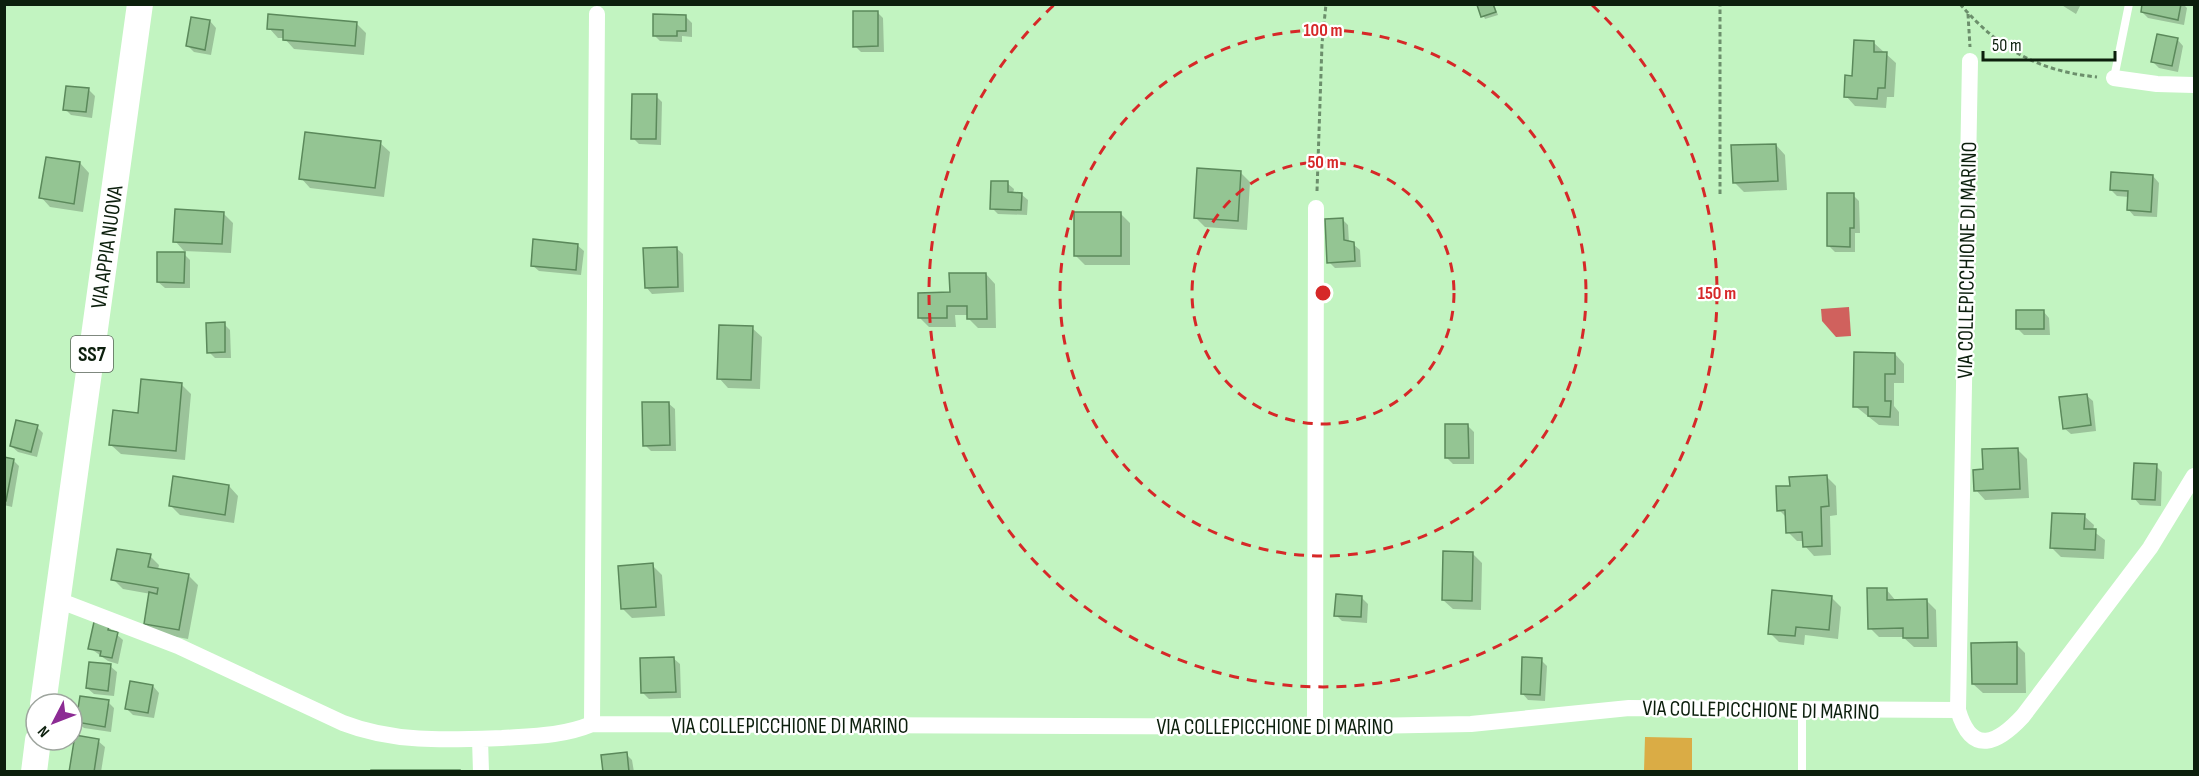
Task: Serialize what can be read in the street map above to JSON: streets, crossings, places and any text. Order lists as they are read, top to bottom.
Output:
{
  "streets": {
    "main road": ["VIA APPIA NUOVA", "SS7"],
    "street": ["VIA COLLEPICCHIONE DI MARINO"]
  },
  "crossings": [
    ["VIA APPIA NUOVA", "VIA COLLEPICCHIONE DI MARINO"]
  ],
  "scale_bar": "50 m",
  "north": "bottom left",
  "rings": ["100 m", "50 m", "150 m"]
}
